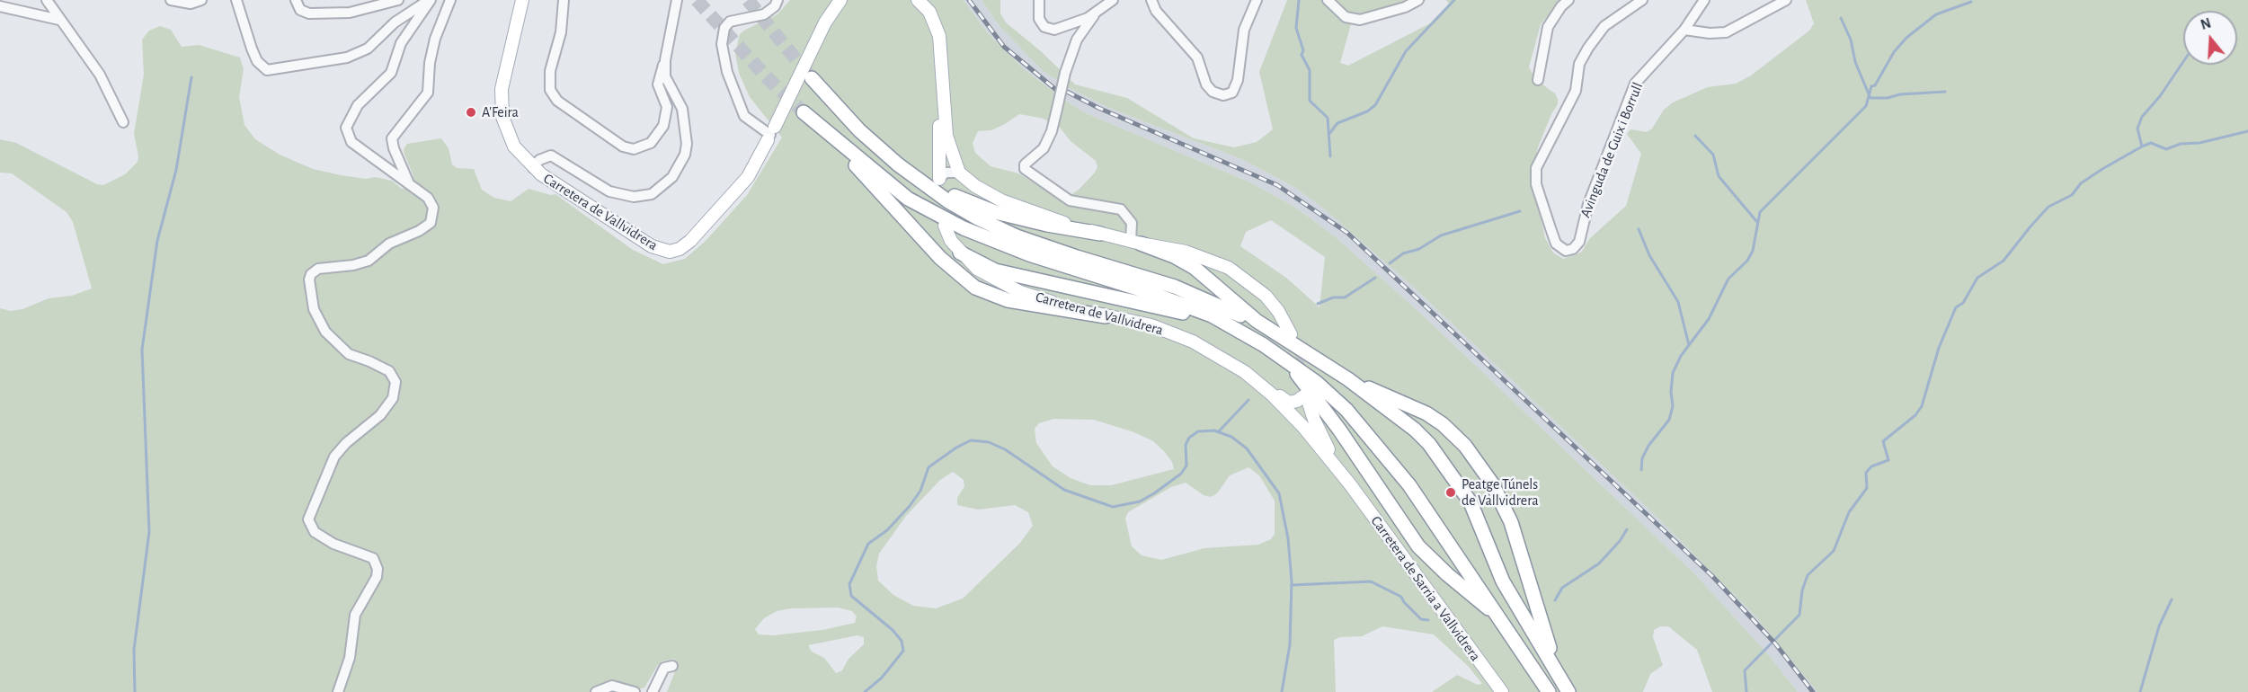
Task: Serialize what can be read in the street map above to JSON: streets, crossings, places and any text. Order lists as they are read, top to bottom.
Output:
{
  "streets": {
    "main road": ["Carretera de Vallvidrera", "Carretera de Sarria a Vallvidrera"],
    "street": ["Avinguda de Guix i Borrull"]
  },
  "crossings": [
    ["Carretera de Vallvidrera", "Carretera de Sarria a Vallvidrera"]
  ],
  "places": ["A'Feira", "Peatge Túnels de Vallvidrera"],
  "north": "top"
}
